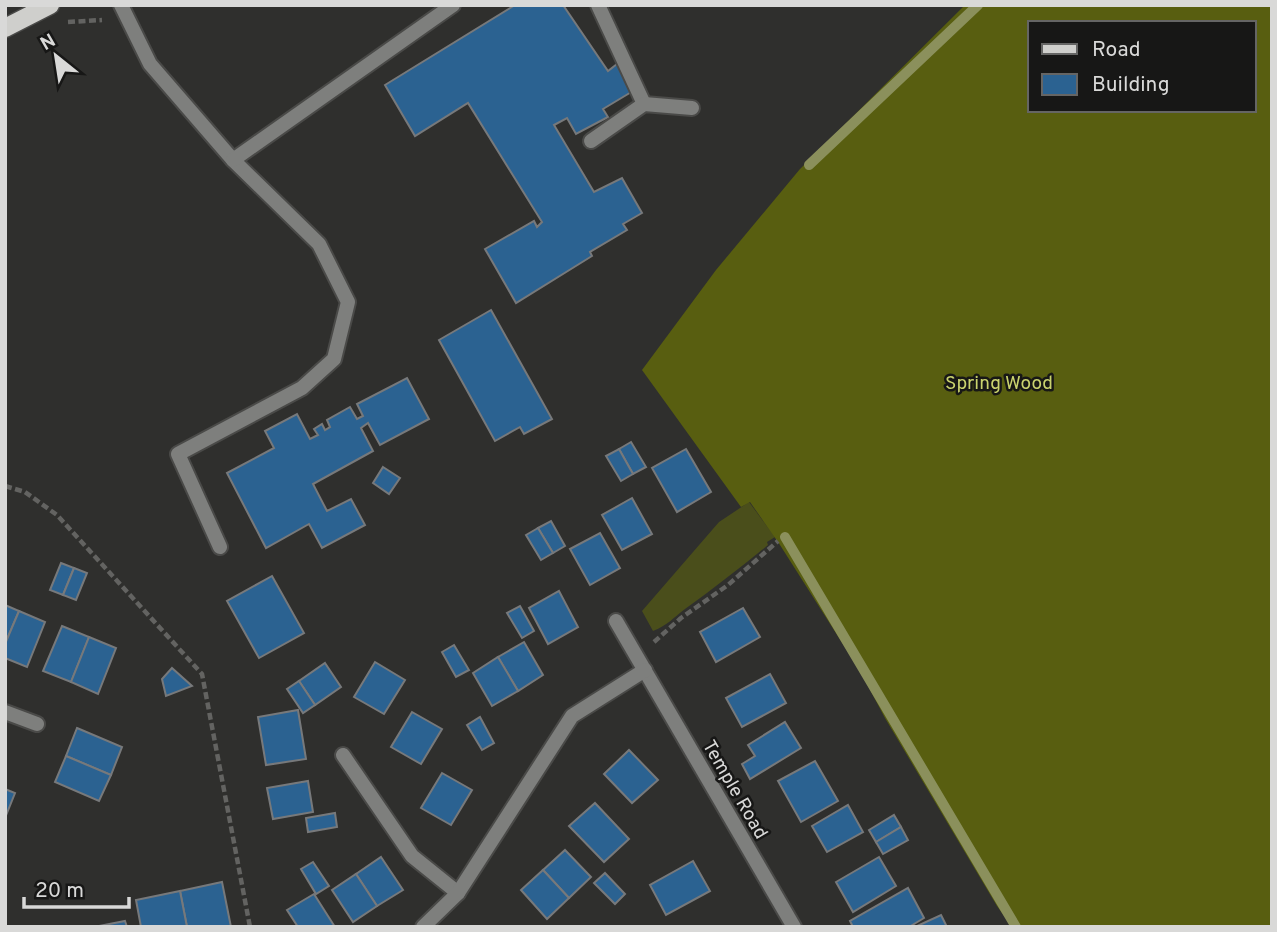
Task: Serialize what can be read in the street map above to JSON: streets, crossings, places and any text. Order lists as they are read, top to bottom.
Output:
{
  "streets": {
    "street": ["Temple Road"]
  },
  "parks": ["Spring Wood"],
  "legend": ["Road", "Building"],
  "scale_bar": "20 m",
  "north": "top left"
}
